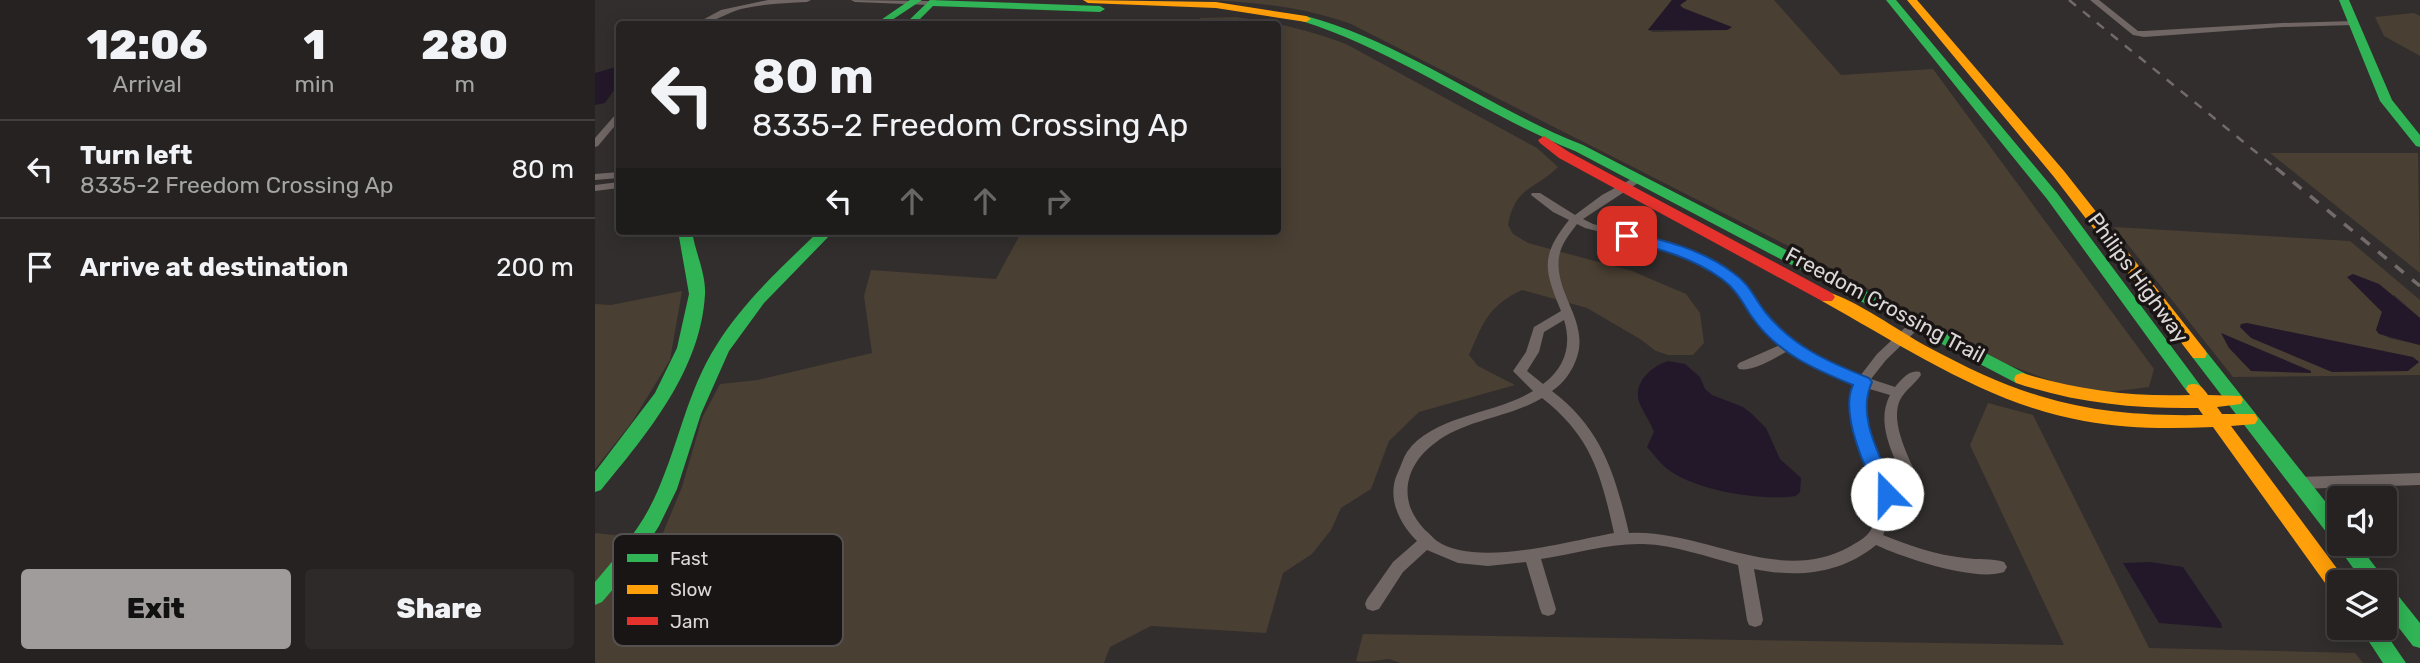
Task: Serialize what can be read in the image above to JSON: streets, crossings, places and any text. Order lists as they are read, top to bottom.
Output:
{
  "streets": {
    "street": ["Philips Highway", "Freedom Crossing Trail"]
  },
  "crossings": [
    ["Philips Highway", "Freedom Crossing Trail"]
  ],
  "legend": ["Fast", "Slow", "Jam"],
  "page": {
    "eta": [
      "12:06",
      "Arrival",
      "1",
      "min",
      "280",
      "m"
    ],
    "turn": ["80 m", "8335-2 Freedom Crossing Ap"],
    "list": [
      {
        "name": "Turn left",
        "note": "8335-2 Freedom Crossing Ap",
        "value": "80 m"
      },
      {
        "name": "Arrive at destination",
        "value": "200 m"
      }
    ],
    "buttons": ["Exit", "Share"]
  }
}
